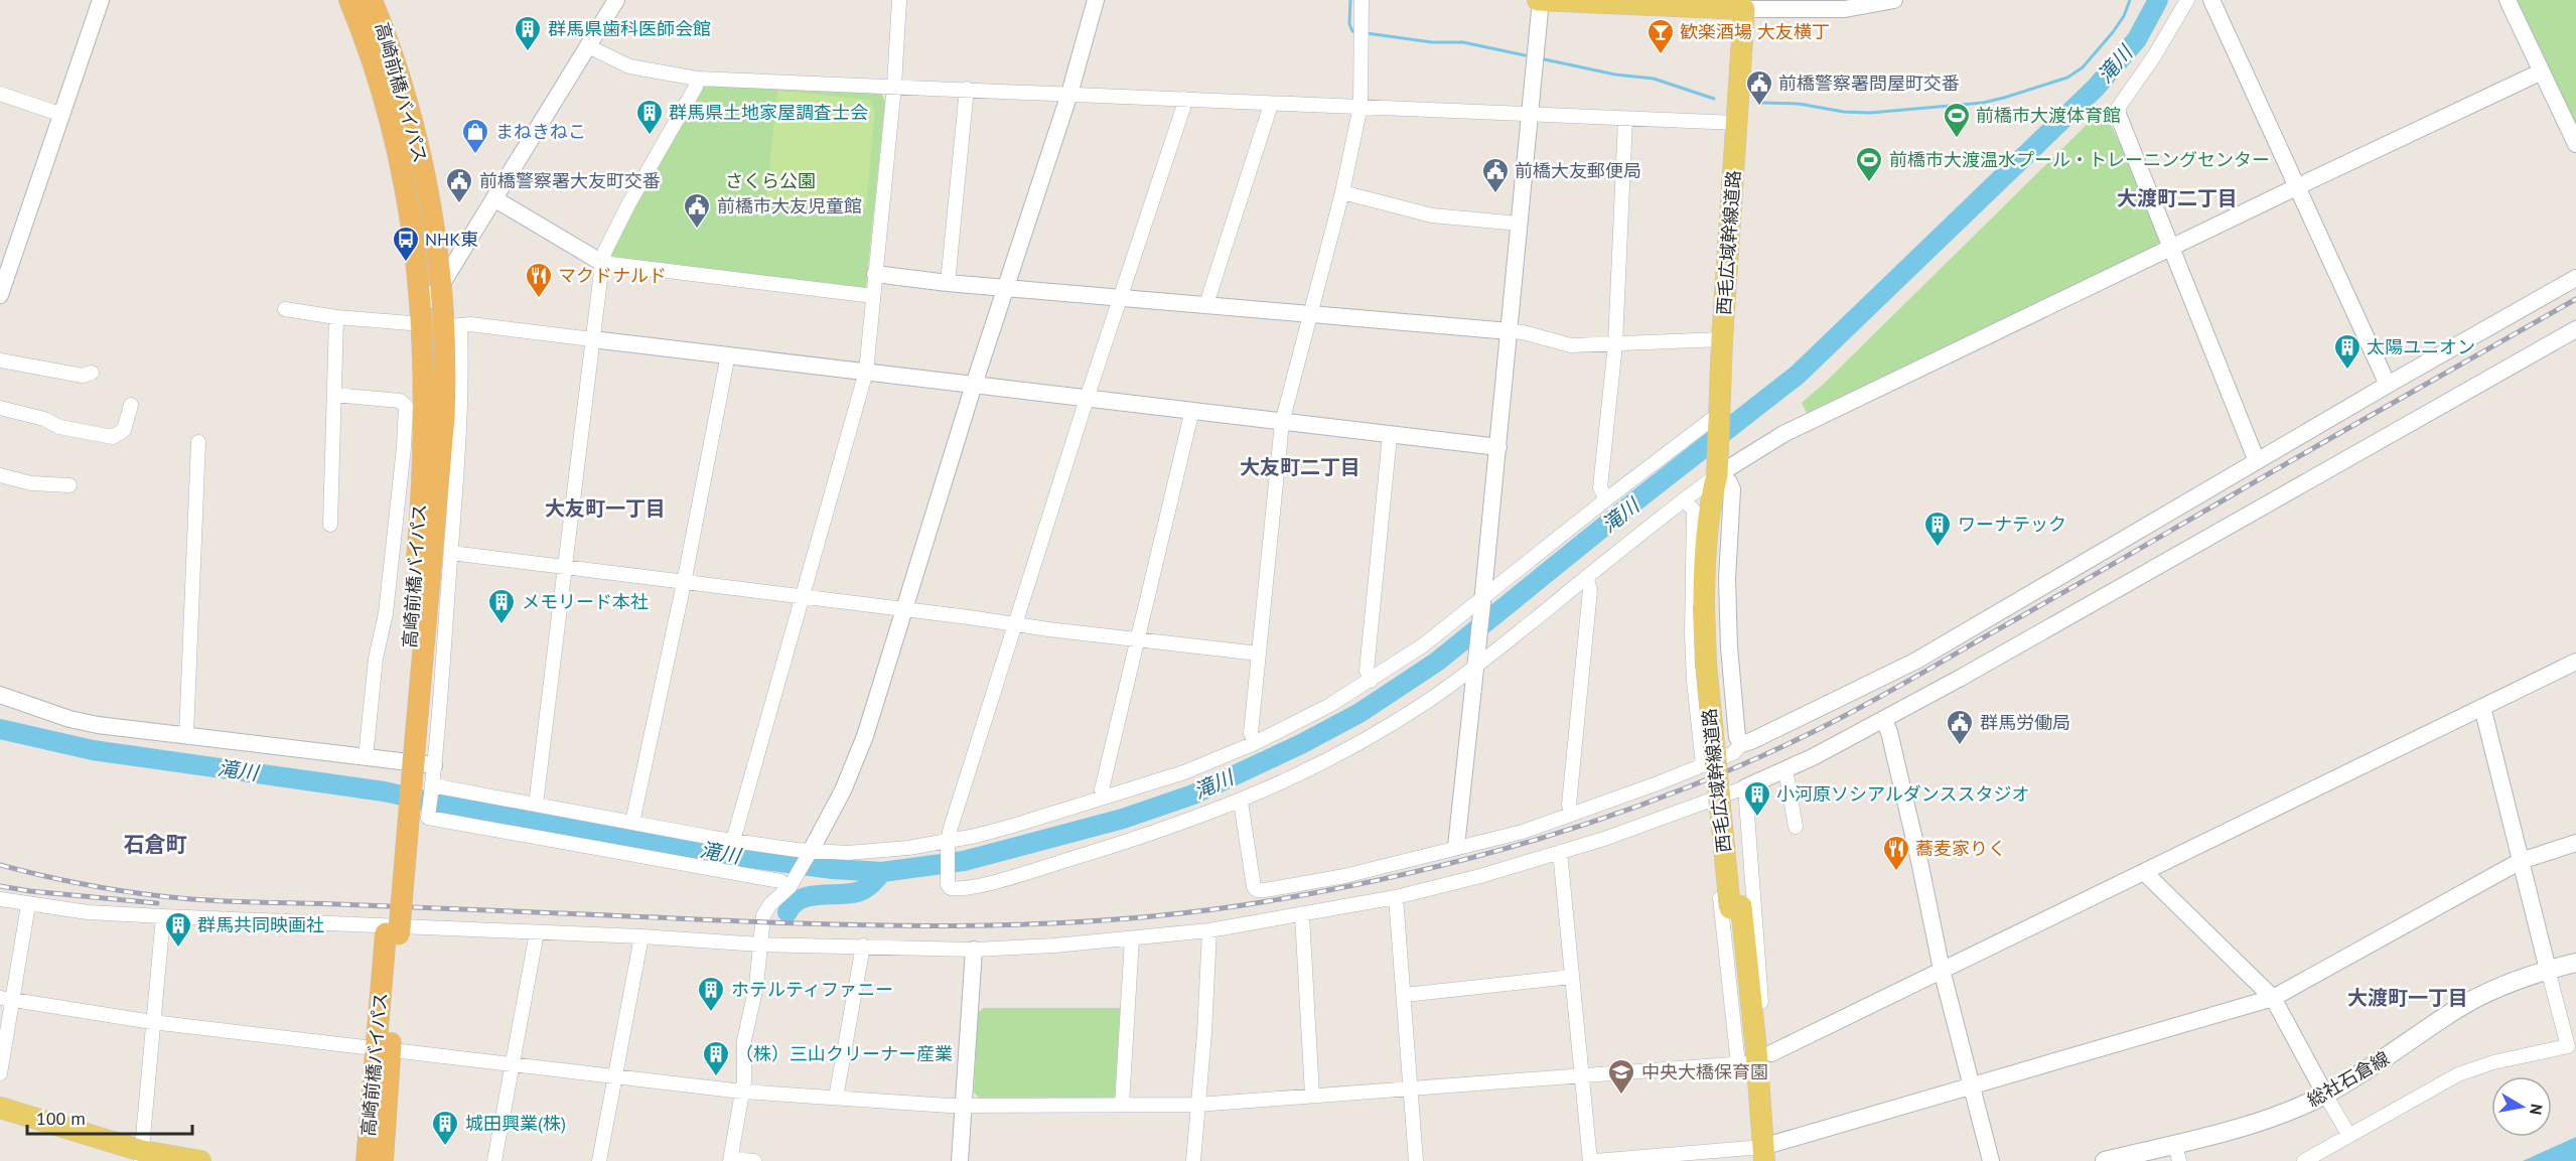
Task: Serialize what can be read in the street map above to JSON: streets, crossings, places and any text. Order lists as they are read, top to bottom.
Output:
{
  "streets": {
    "highway": ["高崎前橋バイパス"],
    "main road": ["西毛広域幹線道路", "総社石倉線"]
  },
  "districts": [
    "大渡町二丁目",
    "大友町二丁目",
    "大友町一丁目",
    "石倉町",
    "大渡町一丁目"
  ],
  "water": ["滝川"],
  "parks": ["さくら公園"],
  "places": {
    "building": [
      "群馬県歯科医師会館",
      "群馬県土地家屋調査士会",
      "太陽ユニオン",
      "ワーナテック",
      "メモリード本社",
      "小河原ソシアルダンススタジオ",
      "群馬共同映画社",
      "ホテルティファニー",
      "（株）三山クリーナー産業",
      "城田興業(株)"
    ],
    "bar": ["歓楽酒場 大友横丁"],
    "public building": [
      "前橋警察署問屋町交番",
      "前橋大友郵便局",
      "前橋警察署大友町交番",
      "前橋市大友児童館",
      "群馬労働局"
    ],
    "sports": ["前橋市大渡体育館", "前橋市大渡温水プール・トレーニングセンター"],
    "shop": ["まねきねこ"],
    "bus stop": ["NHK東"],
    "restaurant": ["マクドナルド", "蕎麦家りく"],
    "school or university": ["中央大橋保育園"]
  },
  "scale_bar": "100 m",
  "north": "right"
}
